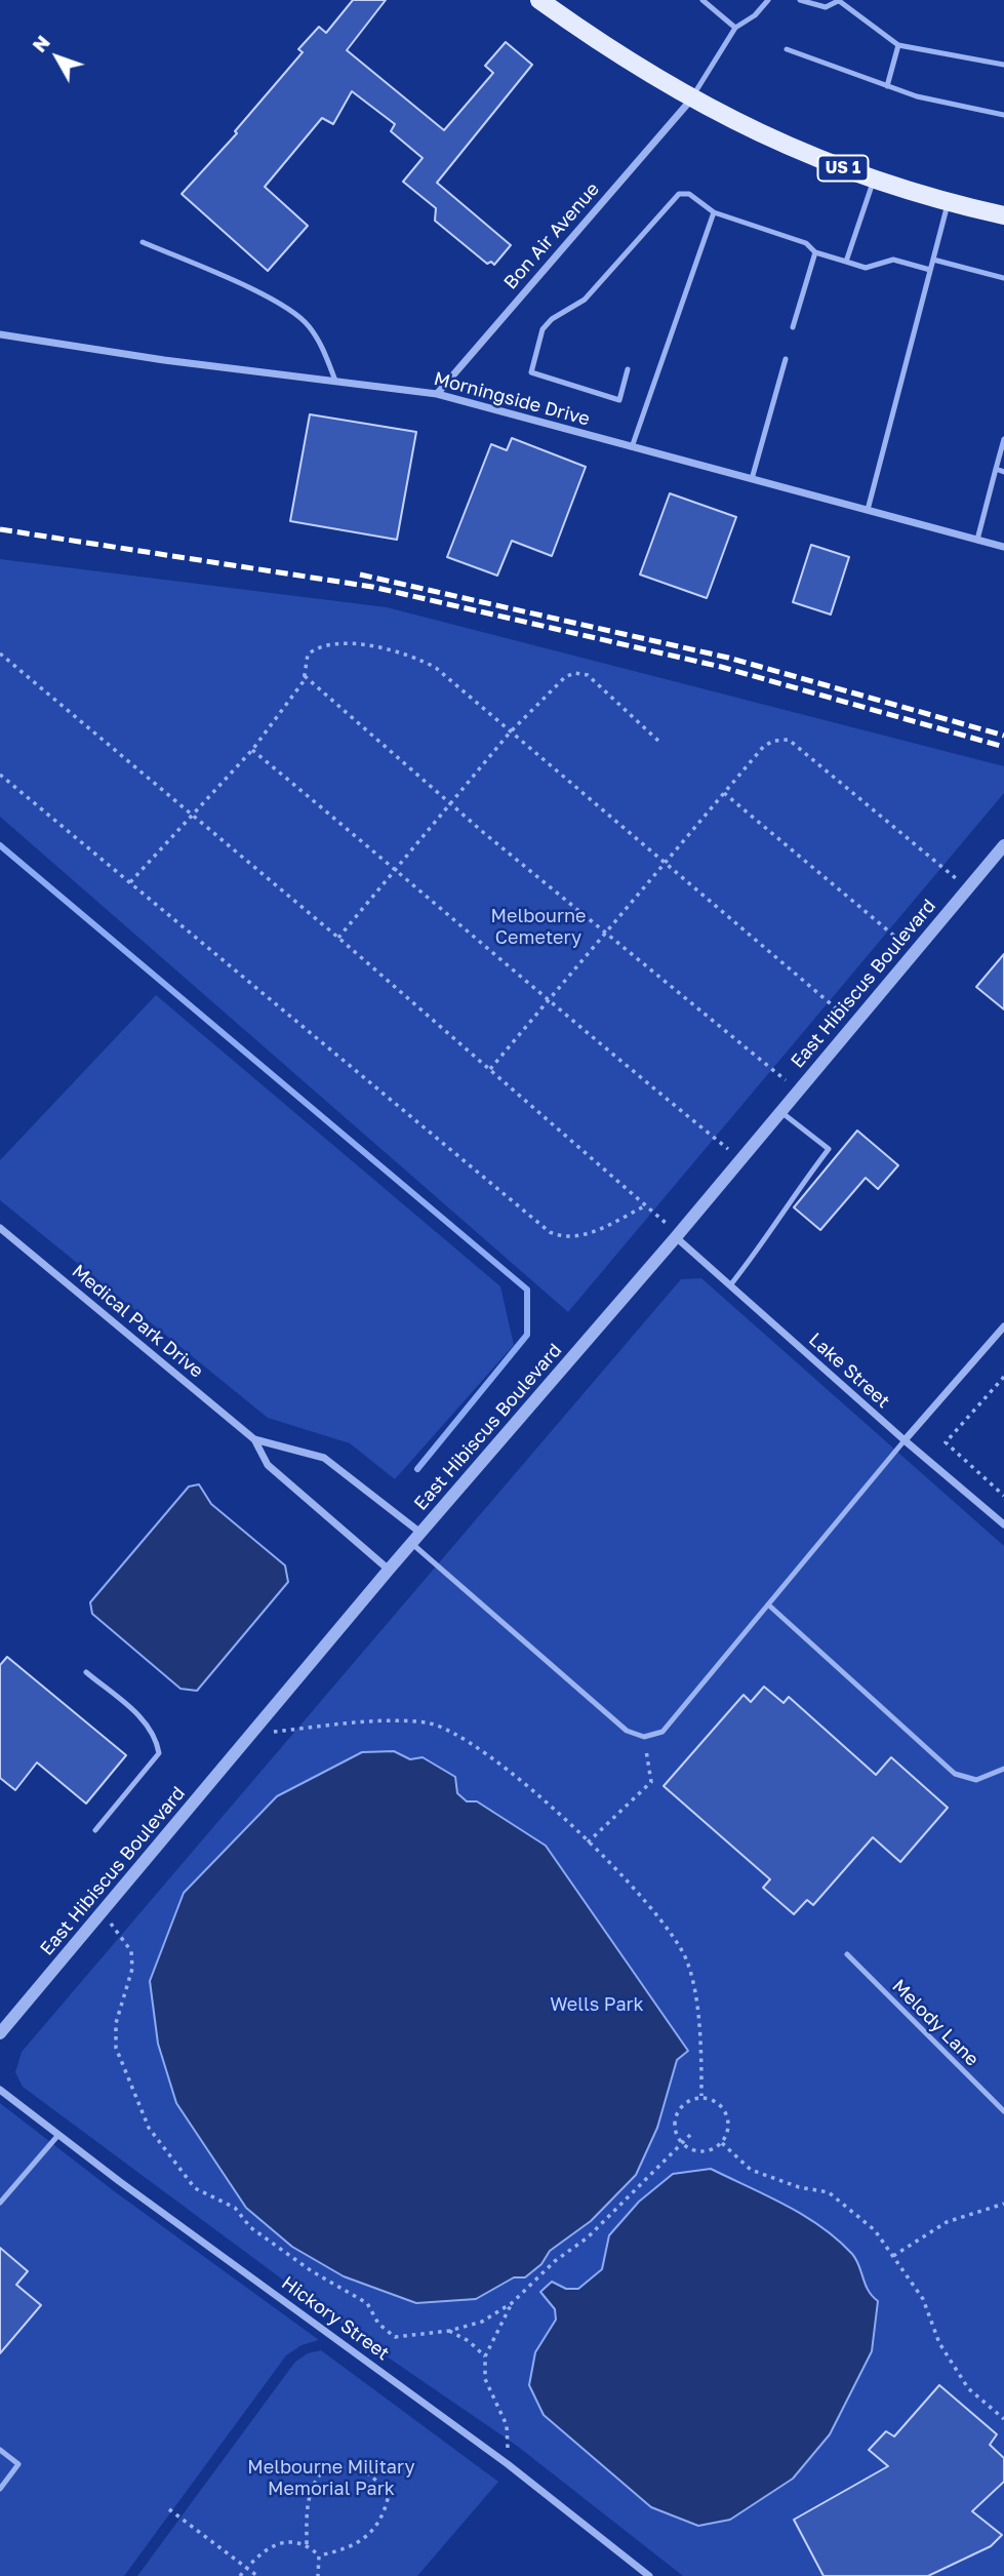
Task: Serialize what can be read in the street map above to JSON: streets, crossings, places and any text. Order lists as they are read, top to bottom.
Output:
{
  "streets": {
    "main road": ["US 1"],
    "street": [
      "Bon Air Avenue",
      "Morningside Drive",
      "East Hibiscus Boulevard",
      "Medical Park Drive",
      "Lake Street",
      "Hickory Street"
    ],
    "lane": ["Melody Lane"]
  },
  "crossings": [
    ["US 1", "Bon Air Avenue"],
    ["Bon Air Avenue", "Morningside Drive"],
    ["East Hibiscus Boulevard", "Medical Park Drive"],
    ["East Hibiscus Boulevard", "Lake Street"]
  ],
  "parks": ["Melbourne Cemetery", "Wells Park", "Melbourne Military Memorial Park"],
  "north": "top left"
}
